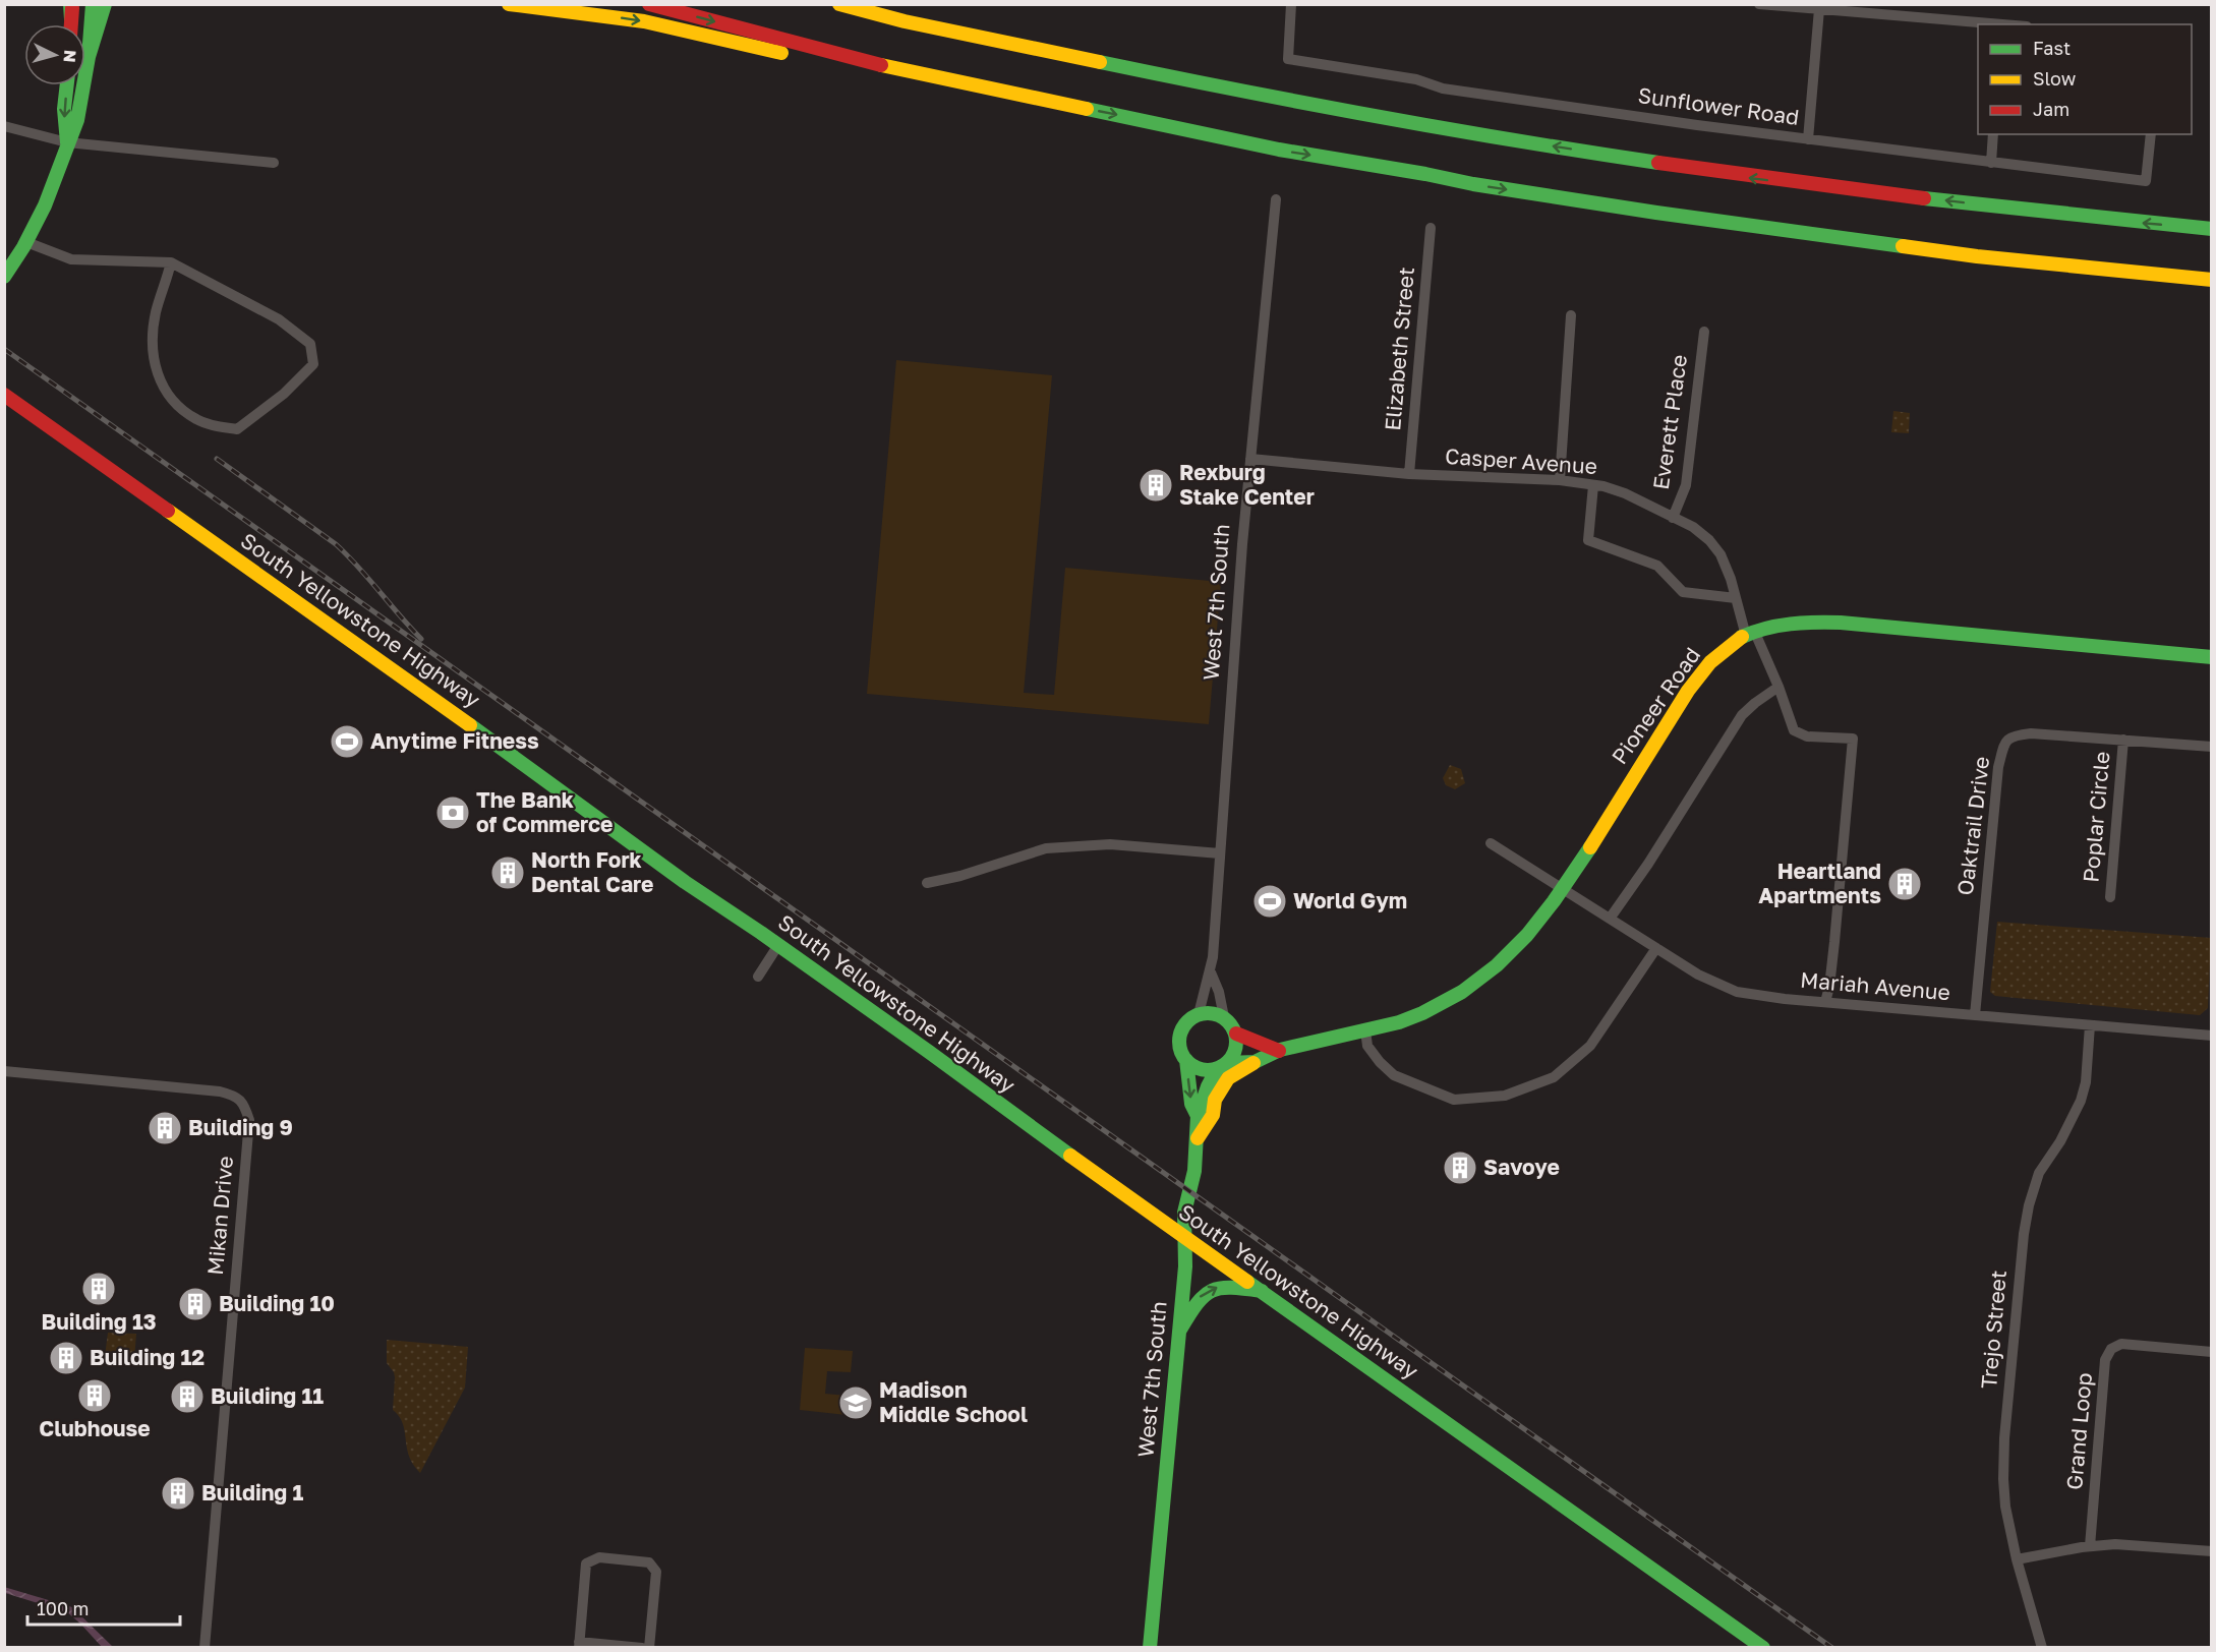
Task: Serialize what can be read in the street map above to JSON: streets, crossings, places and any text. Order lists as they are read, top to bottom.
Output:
{
  "streets": {
    "main road": ["West 7th South", "South Yellowstone Highway", "Pioneer Road"],
    "street": [
      "Sunflower Road",
      "Elizabeth Street",
      "Everett Place",
      "Casper Avenue",
      "Poplar Circle",
      "Oaktrail Drive",
      "Mariah Avenue",
      "Mikan Drive",
      "Trejo Street",
      "Grand Loop"
    ]
  },
  "crossings": [
    ["Elizabeth Street", "Casper Avenue"],
    ["Everett Place", "Casper Avenue"],
    ["Casper Avenue", "West 7th South"],
    ["Casper Avenue", "Pioneer Road"],
    ["Casper Avenue", "Mariah Avenue"],
    ["West 7th South", "South Yellowstone Highway"],
    ["West 7th South", "Pioneer Road"],
    ["Pioneer Road", "Mariah Avenue"],
    ["Poplar Circle", "Oaktrail Drive"],
    ["Oaktrail Drive", "Mariah Avenue"],
    ["Mariah Avenue", "Trejo Street"]
  ],
  "places": {
    "building": [
      "Rexburg Stake Center",
      "North Fork Dental Care",
      "Heartland Apartments",
      "Building 9",
      "Savoye",
      "Building 13",
      "Building 10",
      "Building 12",
      "Clubhouse",
      "Building 11",
      "Building 1"
    ],
    "sports": ["Anytime Fitness", "World Gym"],
    "bank": ["The Bank of Commerce"],
    "school or university": ["Madison Middle School"]
  },
  "legend": ["Fast", "Slow", "Jam"],
  "scale_bar": "100 m",
  "north": "right"
}
